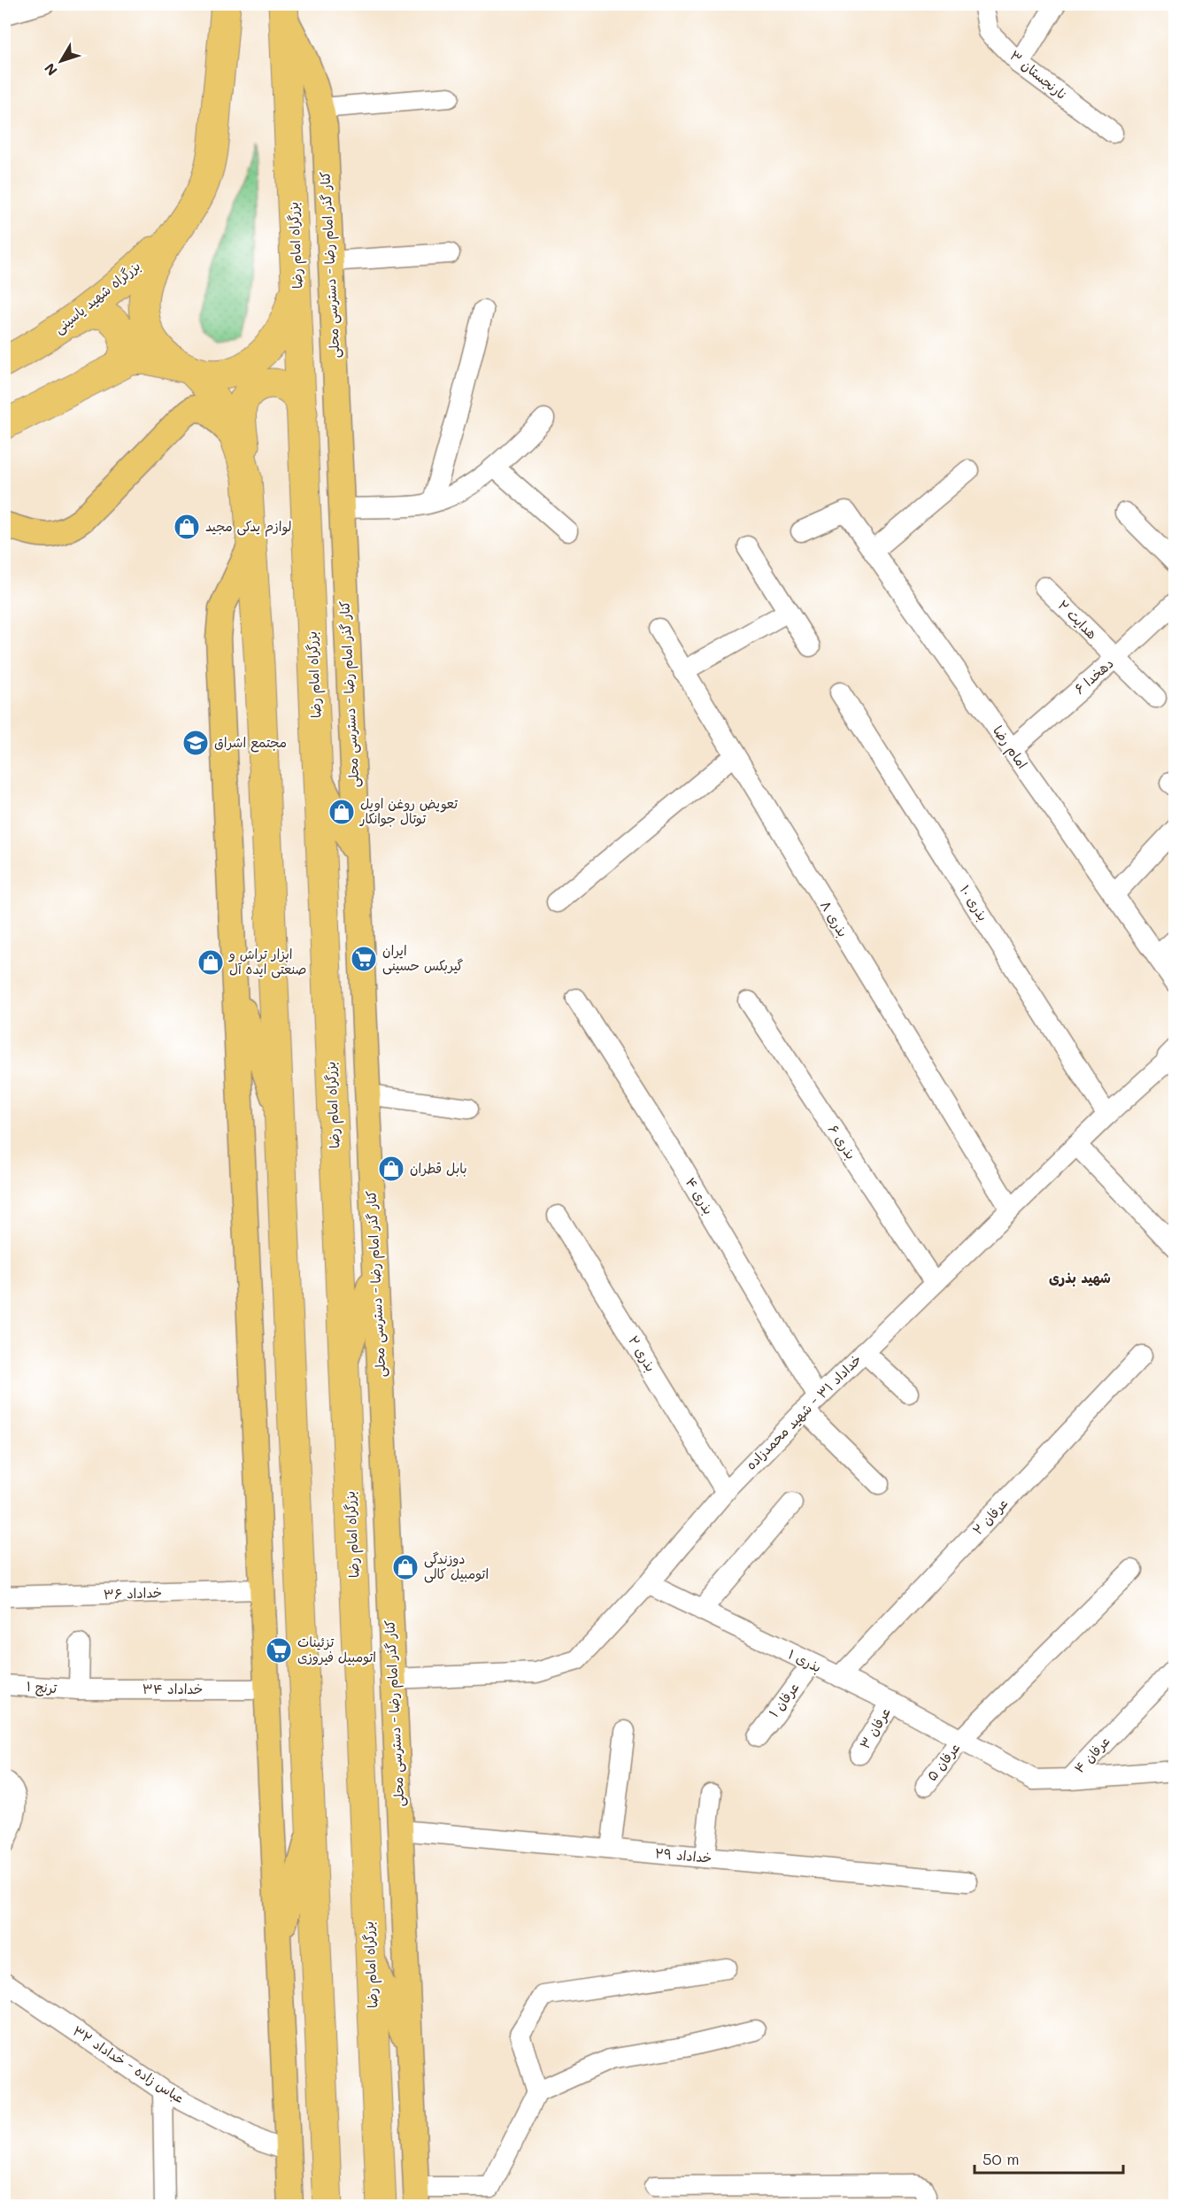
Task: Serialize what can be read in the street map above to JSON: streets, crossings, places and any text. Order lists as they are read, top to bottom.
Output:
{
  "streets": {
    "highway": ["بزرگراه امام رضا", "بزرگراه شهید یاسینی"],
    "main road": ["کنار گذر امام رضا - دسترسی محلی"],
    "street": [
      "نارنجستان ۳",
      "هدایت ۲",
      "دهخدا ۶",
      "امام رضا",
      "بذری ۱۰",
      "بذری ۸",
      "بذری ۶",
      "بذری ۴",
      "بذری ۲",
      "خداداد ۳۱ - شهید محمدزاده",
      "عرفان ۲",
      "خداداد ۳۶",
      "بذری ۱",
      "ترنج ۱",
      "خداداد ۳۴",
      "عرفان ۱",
      "عرفان ۳",
      "عرفان ۴",
      "عرفان ۵",
      "خداداد ۲۹",
      "عباس زاده - خداداد ۳۲"
    ]
  },
  "crossings": [
    ["بزرگراه امام رضا", "کنار گذر امام رضا - دسترسی محلی"],
    ["کنار گذر امام رضا - دسترسی محلی", "خداداد ۳۱ - شهید محمدزاده"],
    ["کنار گذر امام رضا - دسترسی محلی", "خداداد ۲۹"],
    ["هدایت ۲", "دهخدا ۶"],
    ["دهخدا ۶", "امام رضا"],
    ["بذری ۱۰", "خداداد ۳۱ - شهید محمدزاده"],
    ["بذری ۸", "خداداد ۳۱ - شهید محمدزاده"],
    ["بذری ۶", "خداداد ۳۱ - شهید محمدزاده"],
    ["بذری ۴", "خداداد ۳۱ - شهید محمدزاده"],
    ["بذری ۲", "خداداد ۳۱ - شهید محمدزاده"],
    ["خداداد ۳۱ - شهید محمدزاده", "بذری ۱"],
    ["عرفان ۲", "بذری ۱"],
    ["بذری ۱", "عرفان ۱"],
    ["بذری ۱", "عرفان ۳"],
    ["بذری ۱", "عرفان ۴"],
    ["بذری ۱", "عرفان ۵"],
    ["ترنج ۱", "خداداد ۳۴"],
    ["عرفان ۴", "عرفان ۵"]
  ],
  "districts": ["شهید بذری"],
  "places": {
    "shop": [
      "لوازم یدکی مجید",
      "تعویض روغن اویل توتال جوانکار",
      "ابزار تراش و صنعتی ایده آل",
      "بابل قطران",
      "دوزندگی اتومبیل کالی"
    ],
    "school or university": ["مجتمع اشراق"],
    "supermarket": ["ایران گیربکس حسینی", "تزئینات اتومبیل فیروزی"]
  },
  "scale_bar": "50 m",
  "north": "bottom left"
}
